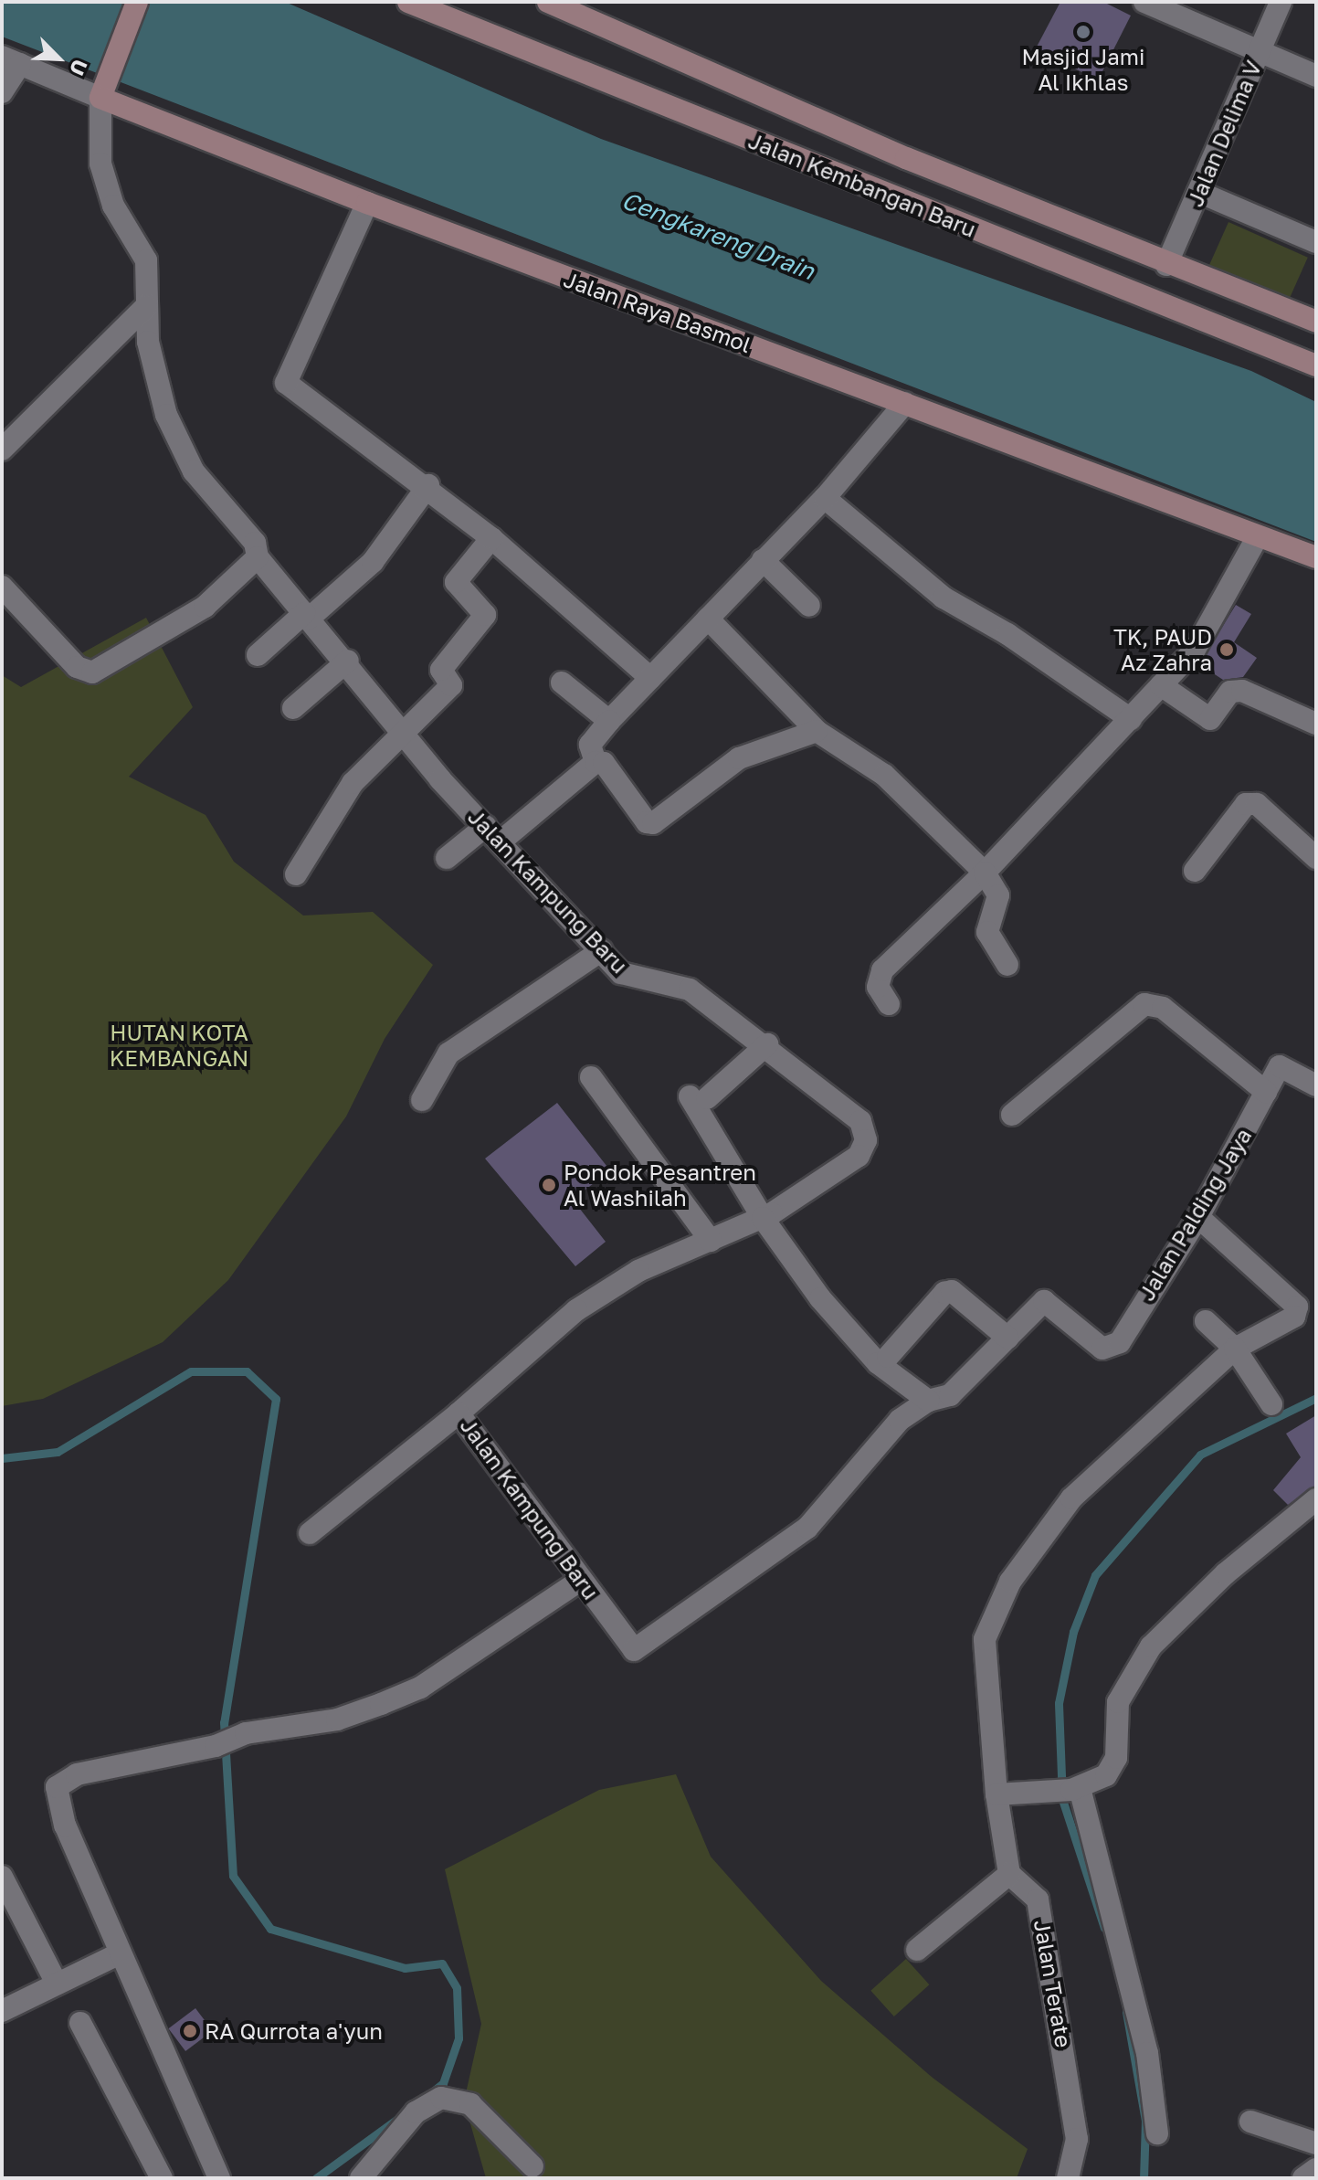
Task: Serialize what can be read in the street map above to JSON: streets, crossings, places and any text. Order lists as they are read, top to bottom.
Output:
{
  "streets": {
    "main road": ["Jalan Kembangan Baru", "Jalan Raya Basmol"],
    "street": [
      "Jalan Delima V",
      "Jalan Kampung Baru",
      "Jalan Palding Jaya",
      "Jalan Terate"
    ]
  },
  "crossings": [
    ["Jalan Delima V", "Jalan Kembangan Baru"],
    ["Jalan Raya Basmol", "Jalan Kampung Baru"]
  ],
  "water": ["Cengkareng Drain"],
  "parks": ["HUTAN KOTA KEMBANGAN"],
  "places": [
    "Masjid Jami Al Ikhlas",
    "TK, PAUD Az Zahra",
    "Pondok Pesantren Al Washilah",
    "RA Qurrota a'yun"
  ],
  "north": "bottom right"
}
